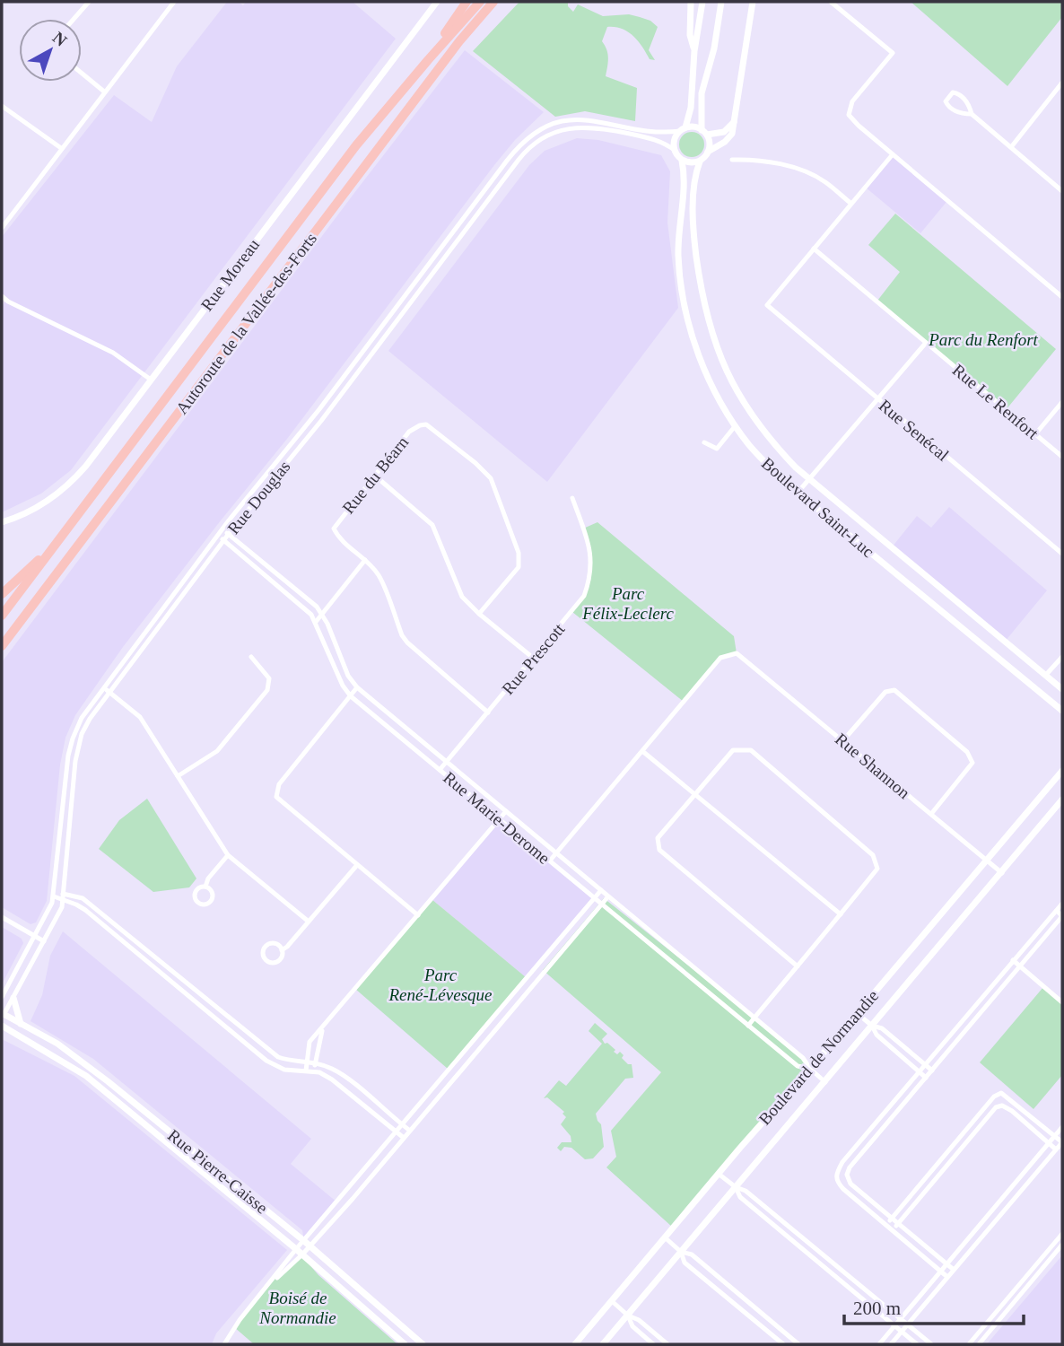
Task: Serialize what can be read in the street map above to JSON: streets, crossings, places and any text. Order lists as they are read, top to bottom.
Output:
{
  "streets": {
    "highway": ["Autoroute de la Vallée-des-Forts"],
    "street": [
      "Rue Moreau",
      "Rue Le Renfort",
      "Rue Senécal",
      "Rue du Béarn",
      "Rue Douglas",
      "Boulevard Saint-Luc",
      "Rue Prescott",
      "Rue Shannon",
      "Rue Marie-Derome",
      "Boulevard de Normandie",
      "Rue Pierre-Caisse"
    ]
  },
  "crossings": [
    ["Rue Le Renfort", "Rue Senécal"],
    ["Rue du Béarn", "Rue Prescott"],
    ["Rue Douglas", "Boulevard Saint-Luc"],
    ["Rue Douglas", "Rue Marie-Derome"],
    ["Rue Douglas", "Rue Pierre-Caisse"],
    ["Rue Prescott", "Rue Marie-Derome"],
    ["Rue Shannon", "Boulevard de Normandie"],
    ["Rue Marie-Derome", "Boulevard de Normandie"]
  ],
  "parks": [
    "Parc du Renfort",
    "Parc Félix-Leclerc",
    "Parc René-Lévesque",
    "Boisé de Normandie"
  ],
  "scale_bar": "200 m",
  "north": "top right"
}
